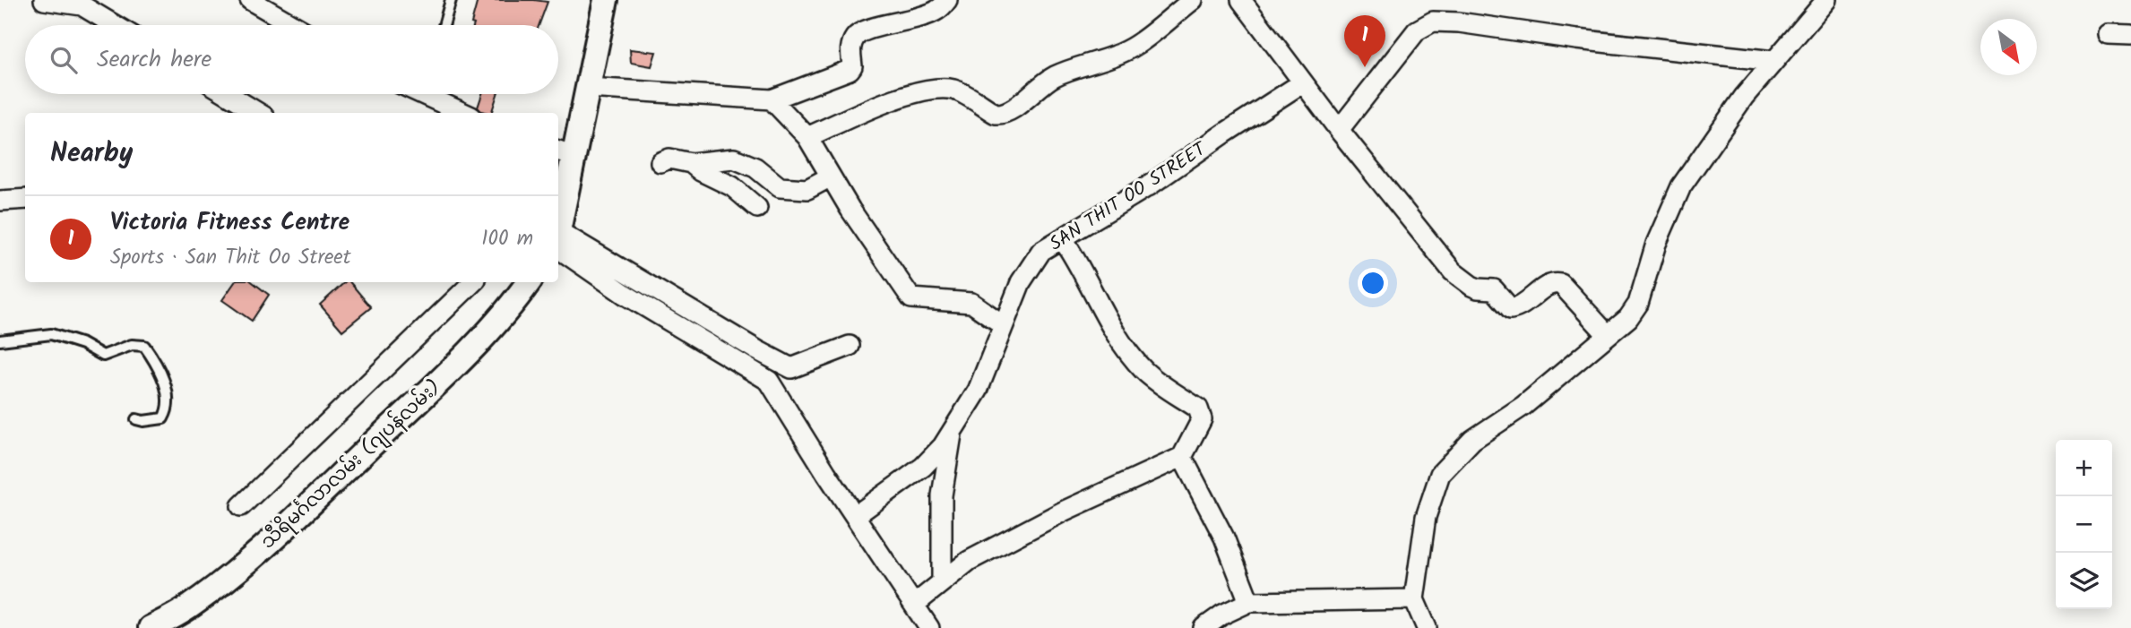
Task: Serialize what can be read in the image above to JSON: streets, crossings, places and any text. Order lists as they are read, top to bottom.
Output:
{
  "streets": {
    "street": ["SAN THIT OO STREET", "သီရိမင်္ဂလာလမ်း (ဂျပန်လမ်း)"]
  },
  "north": "bottom right",
  "page": {
    "pins": "1",
    "search": "Search here",
    "heading": "Nearby",
    "list": [
      {
        "mark": "1",
        "name": "Victoria Fitness Centre",
        "note": "Sports · San Thit Oo Street",
        "value": "100 m"
      }
    ],
    "map_buttons": ["+", "−"]
  }
}
